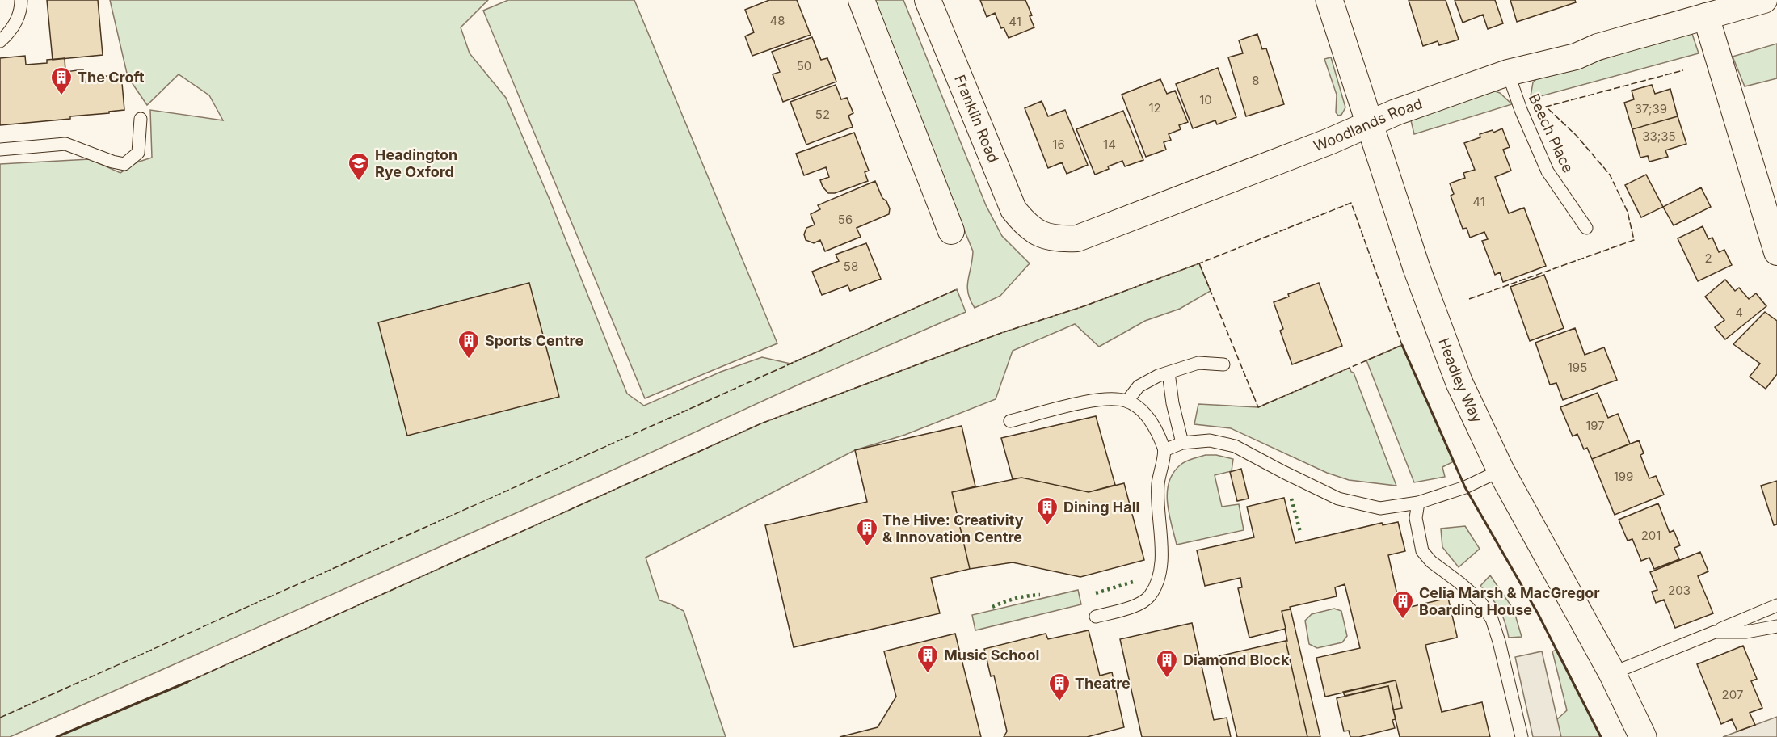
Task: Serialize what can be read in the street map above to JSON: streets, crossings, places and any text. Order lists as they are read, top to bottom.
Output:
{
  "streets": {
    "main road": ["Headley Way"],
    "street": ["Franklin Road", "Woodlands Road"],
    "lane": ["Beech Place"]
  },
  "crossings": [
    ["Franklin Road", "Woodlands Road"],
    ["Woodlands Road", "Beech Place"],
    ["Woodlands Road", "Headley Way"]
  ],
  "places": {
    "building": [
      "The Croft",
      "Sports Centre",
      "Dining Hall",
      "The Hive: Creativity & Innovation Centre",
      "Celia Marsh & MacGregor Boarding House",
      "Music School",
      "Diamond Block",
      "Theatre"
    ],
    "school or university": ["Headington Rye Oxford"]
  },
  "house_numbers": [
    "48",
    "41",
    "50",
    "8",
    "10",
    "12",
    "37;39",
    "52",
    "33;35",
    "16",
    "14",
    "41",
    "56",
    "2",
    "58",
    "4",
    "195",
    "197",
    "199",
    "201",
    "203",
    "207"
  ]
}
